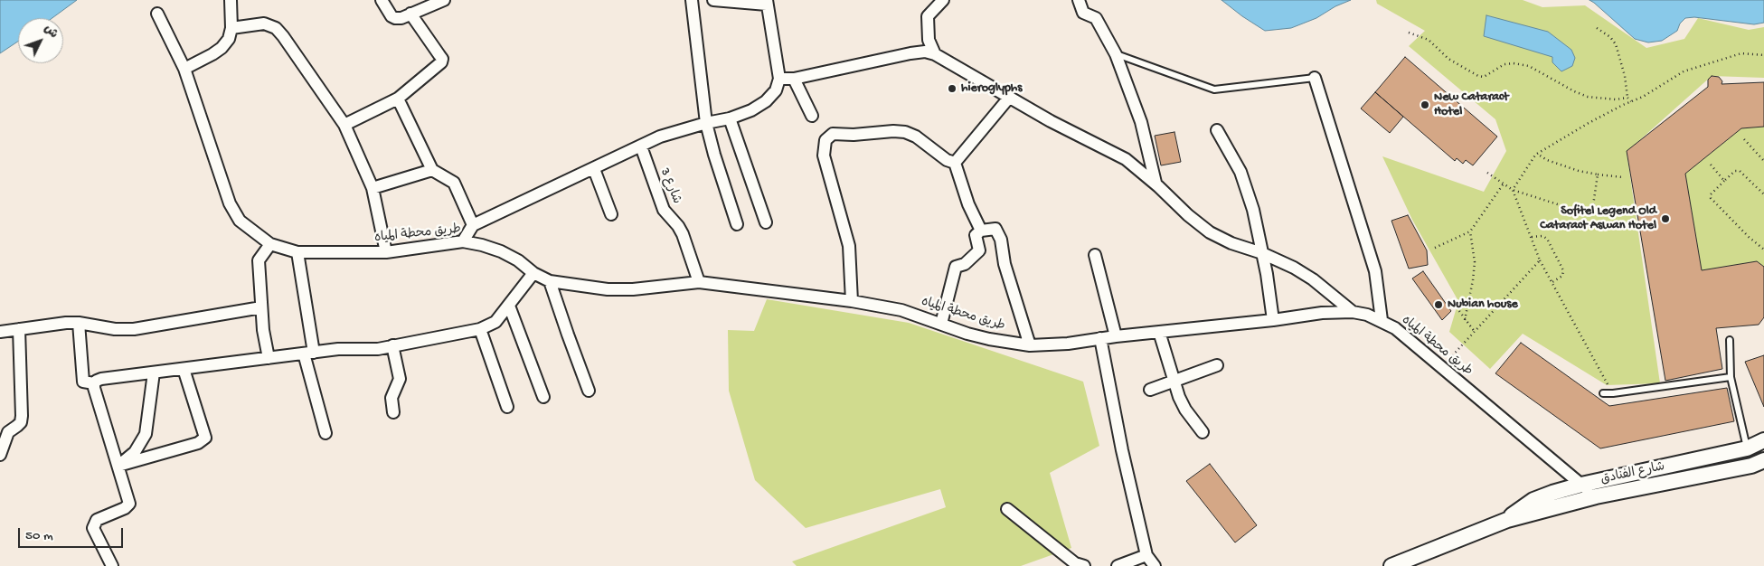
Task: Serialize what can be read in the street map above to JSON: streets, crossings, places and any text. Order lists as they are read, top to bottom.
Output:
{
  "streets": {
    "street": ["شارع 3", "طريق محطة المياه", "شارع الفنادق"]
  },
  "crossings": [
    ["شارع 3", "طريق محطة المياه"],
    ["طريق محطة المياه", "شارع الفنادق"]
  ],
  "places": [
    "hieroglyphs",
    "New Cataract Hotel",
    "Sofitel Legend Old Cataract Aswan Hotel",
    "Nubian house"
  ],
  "scale_bar": "50 m",
  "north": "top right"
}
